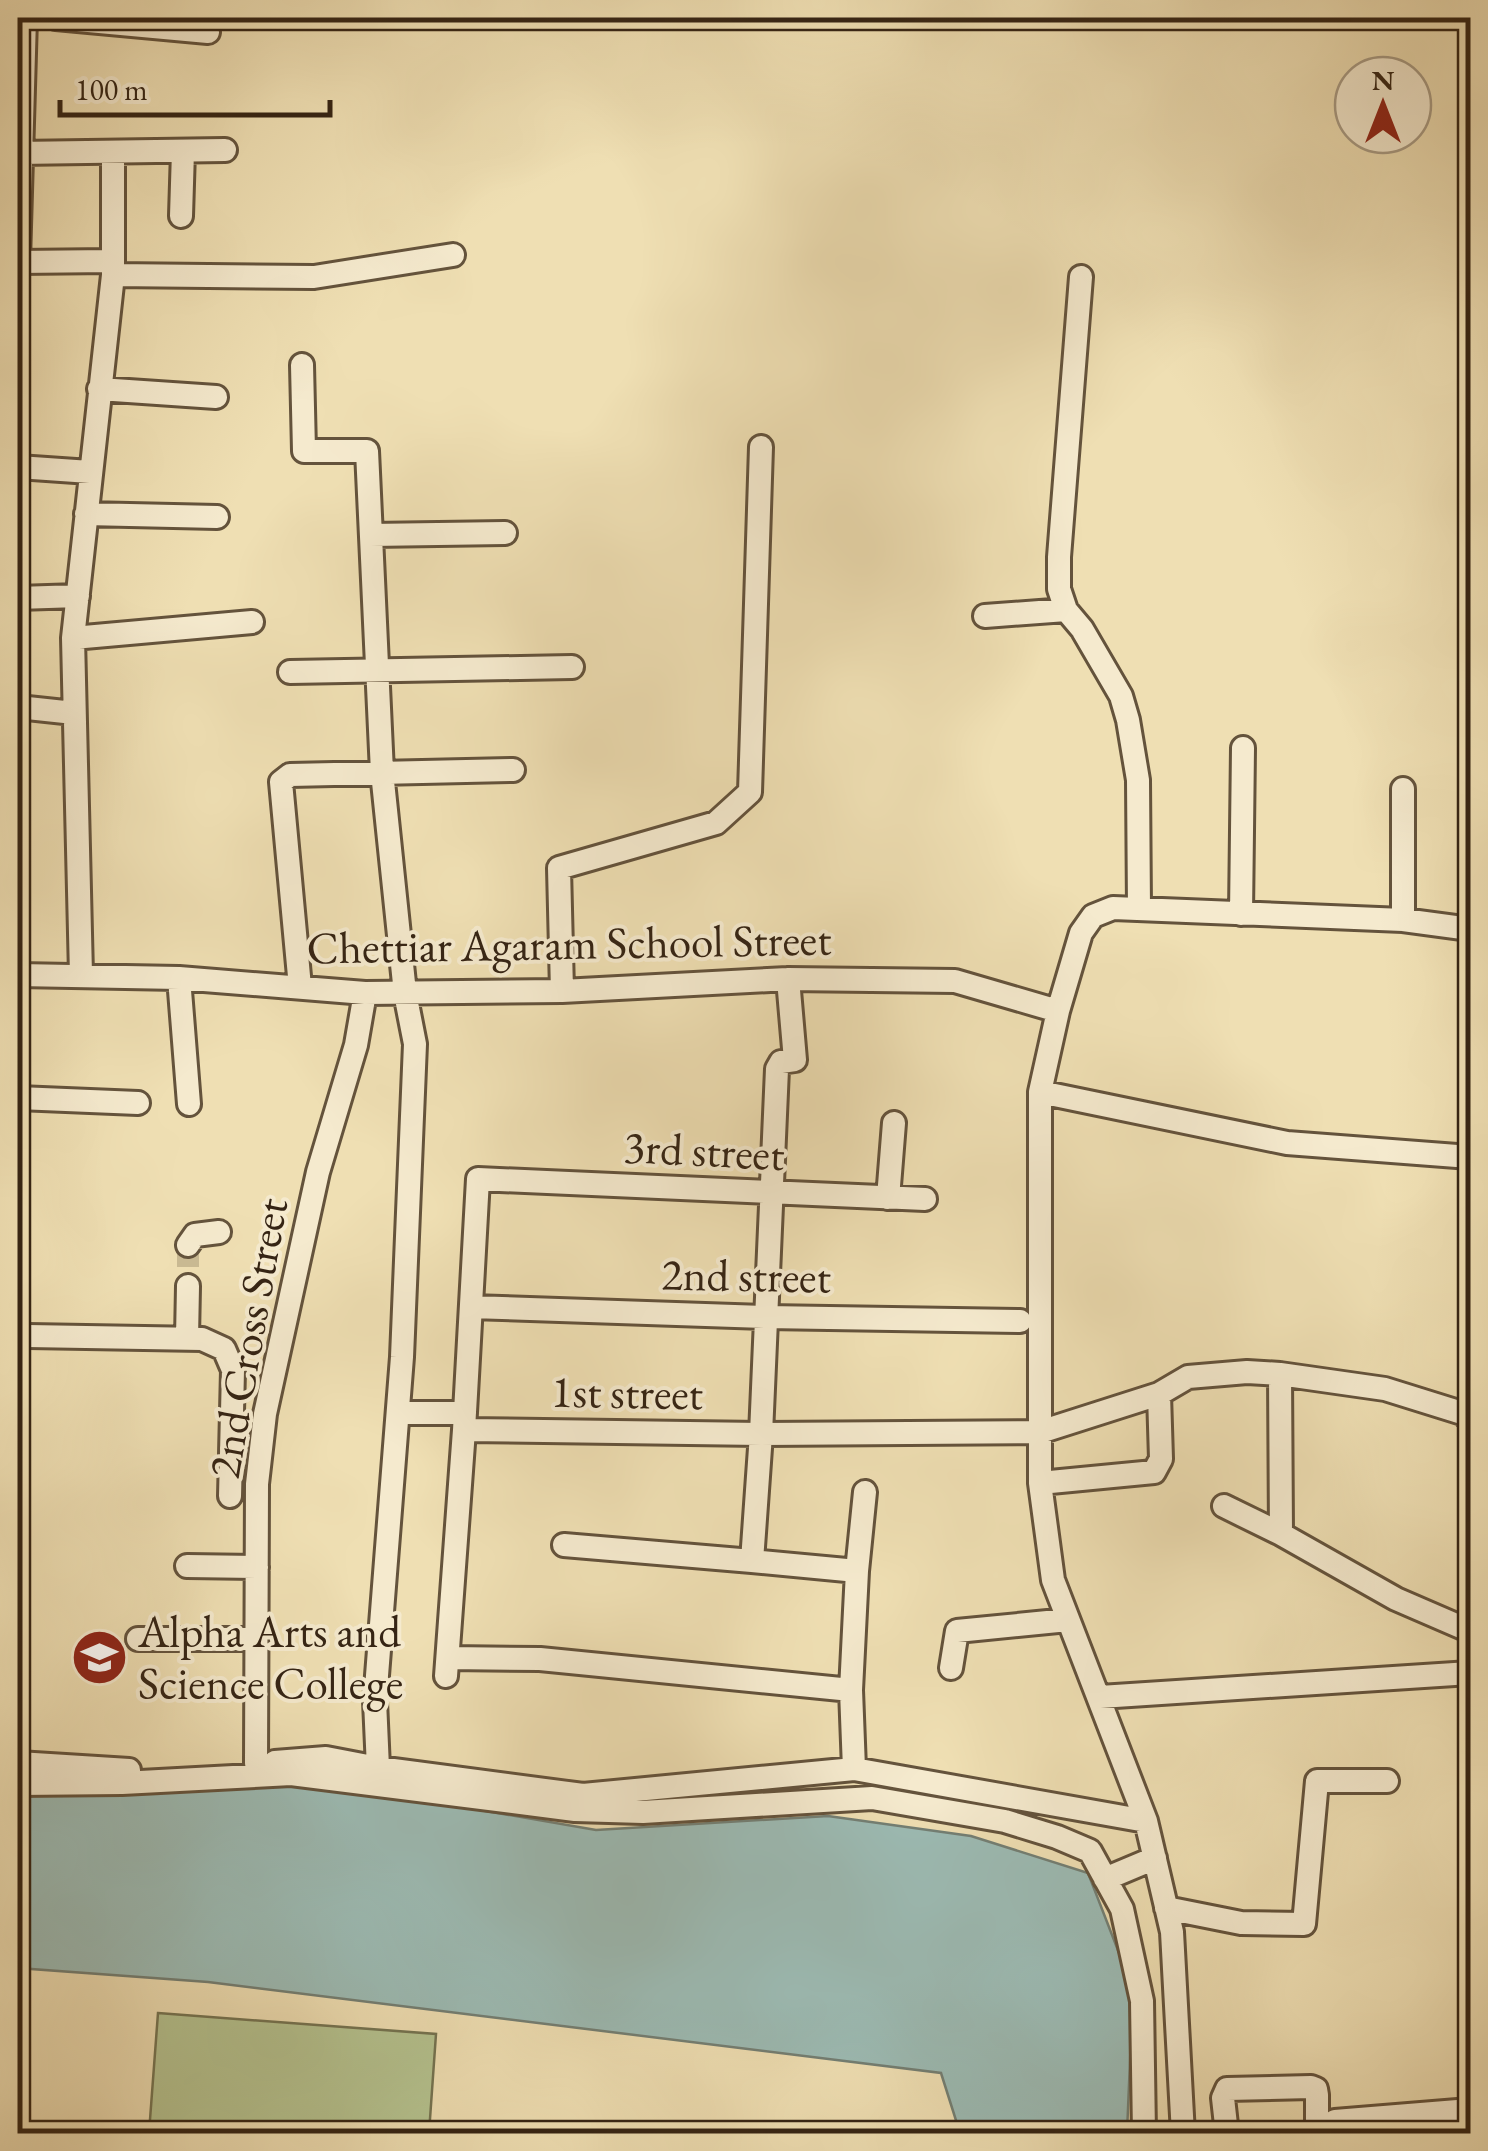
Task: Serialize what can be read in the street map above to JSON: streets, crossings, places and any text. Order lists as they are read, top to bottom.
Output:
{
  "streets": {
    "street": [
      "Chettiar Agaram School Street",
      "3rd street",
      "2nd street",
      "2nd Cross Street",
      "1st street"
    ]
  },
  "crossings": [
    ["Chettiar Agaram School Street", "2nd Cross Street"],
    ["3rd street", "2nd street"]
  ],
  "places": {
    "school or university": ["Alpha Arts and Science College"]
  },
  "scale_bar": "100 m",
  "north": "top"
}
